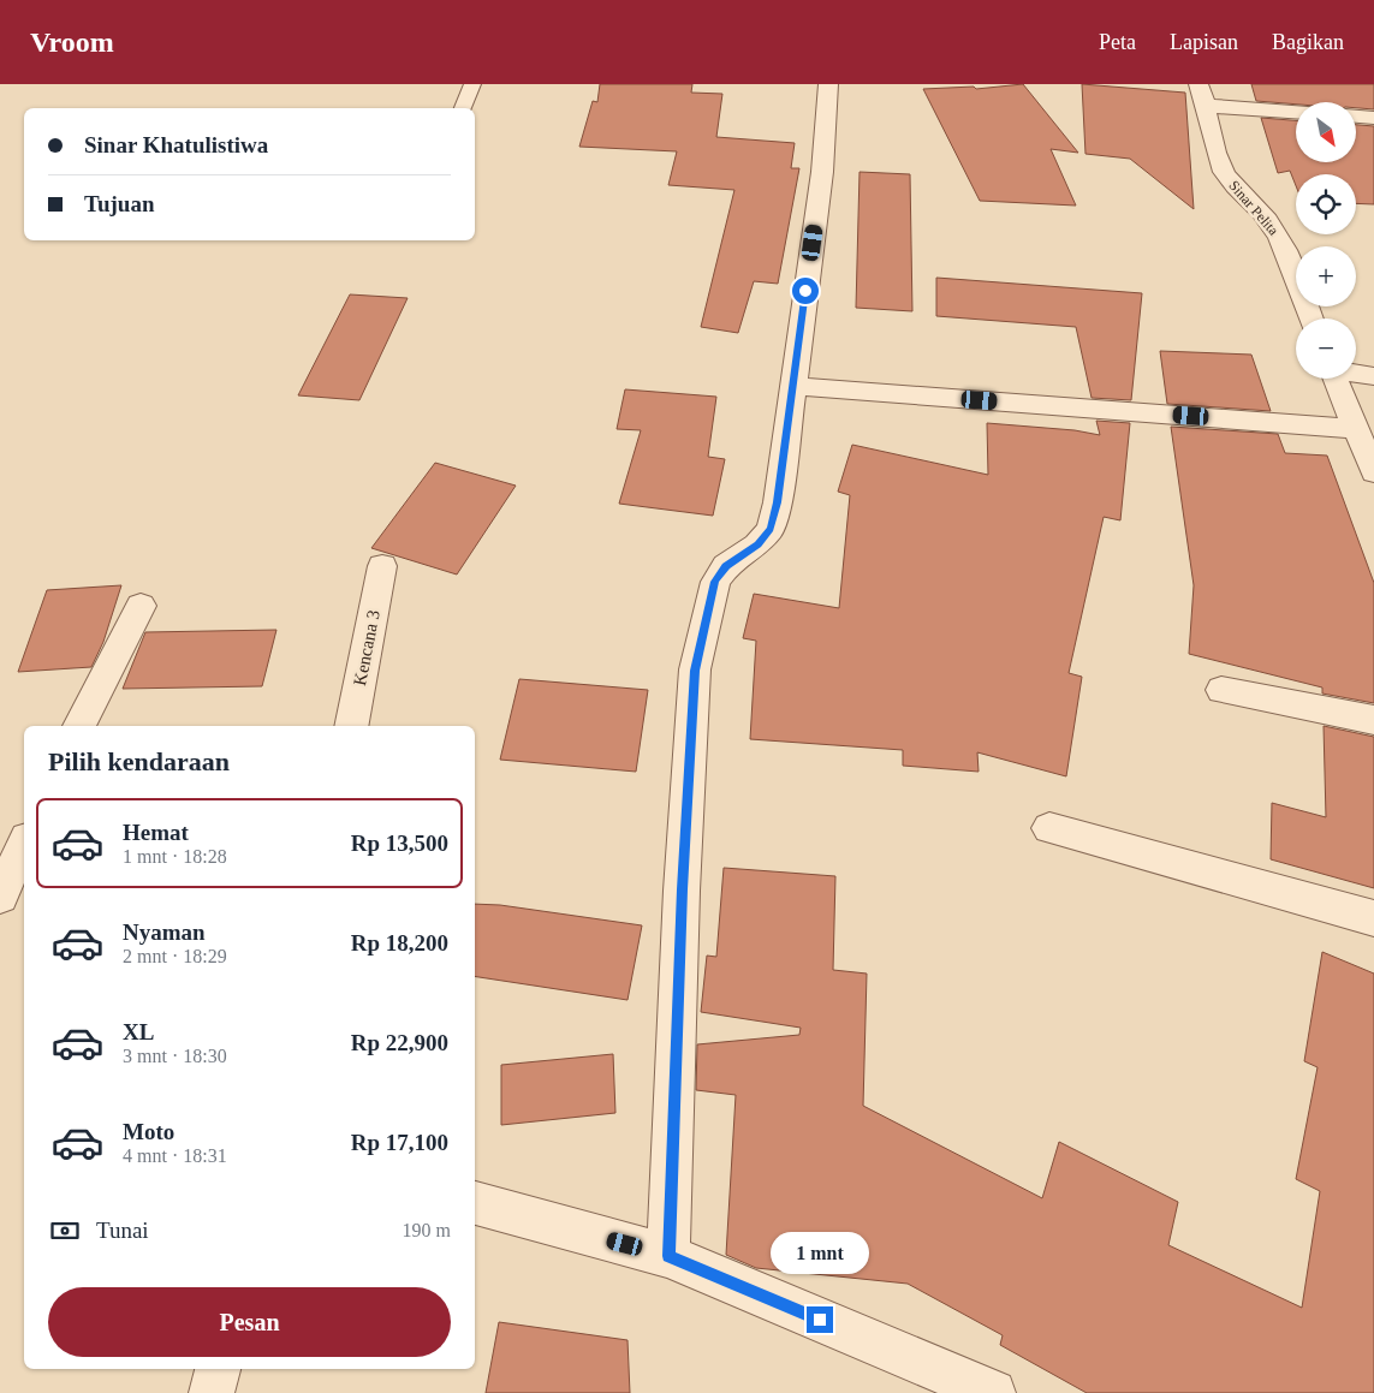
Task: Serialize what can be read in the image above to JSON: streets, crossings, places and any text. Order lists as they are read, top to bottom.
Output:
{
  "streets": {
    "street": ["Sinar Pelita", "Kencana 3"]
  },
  "north": "bottom right",
  "page": {
    "header": "Vroom",
    "nav": ["Peta", "Lapisan", "Bagikan"],
    "map_buttons": ["+", "−"],
    "banner": ["Sinar Khatulistiwa", "Tujuan"],
    "heading": "Pilih kendaraan",
    "list": [
      {
        "name": "Hemat",
        "note": "1 mnt · 18:28",
        "value": "Rp 13,500"
      },
      {
        "name": "Nyaman",
        "note": "2 mnt · 18:29",
        "value": "Rp 18,200"
      },
      {
        "name": "XL",
        "note": "3 mnt · 18:30",
        "value": "Rp 22,900"
      },
      {
        "name": "Moto",
        "note": "4 mnt · 18:31",
        "value": "Rp 17,100"
      }
    ],
    "pay": ["Tunai", "190 m"],
    "bubble": "1 mnt",
    "buttons": "Pesan"
  }
}
